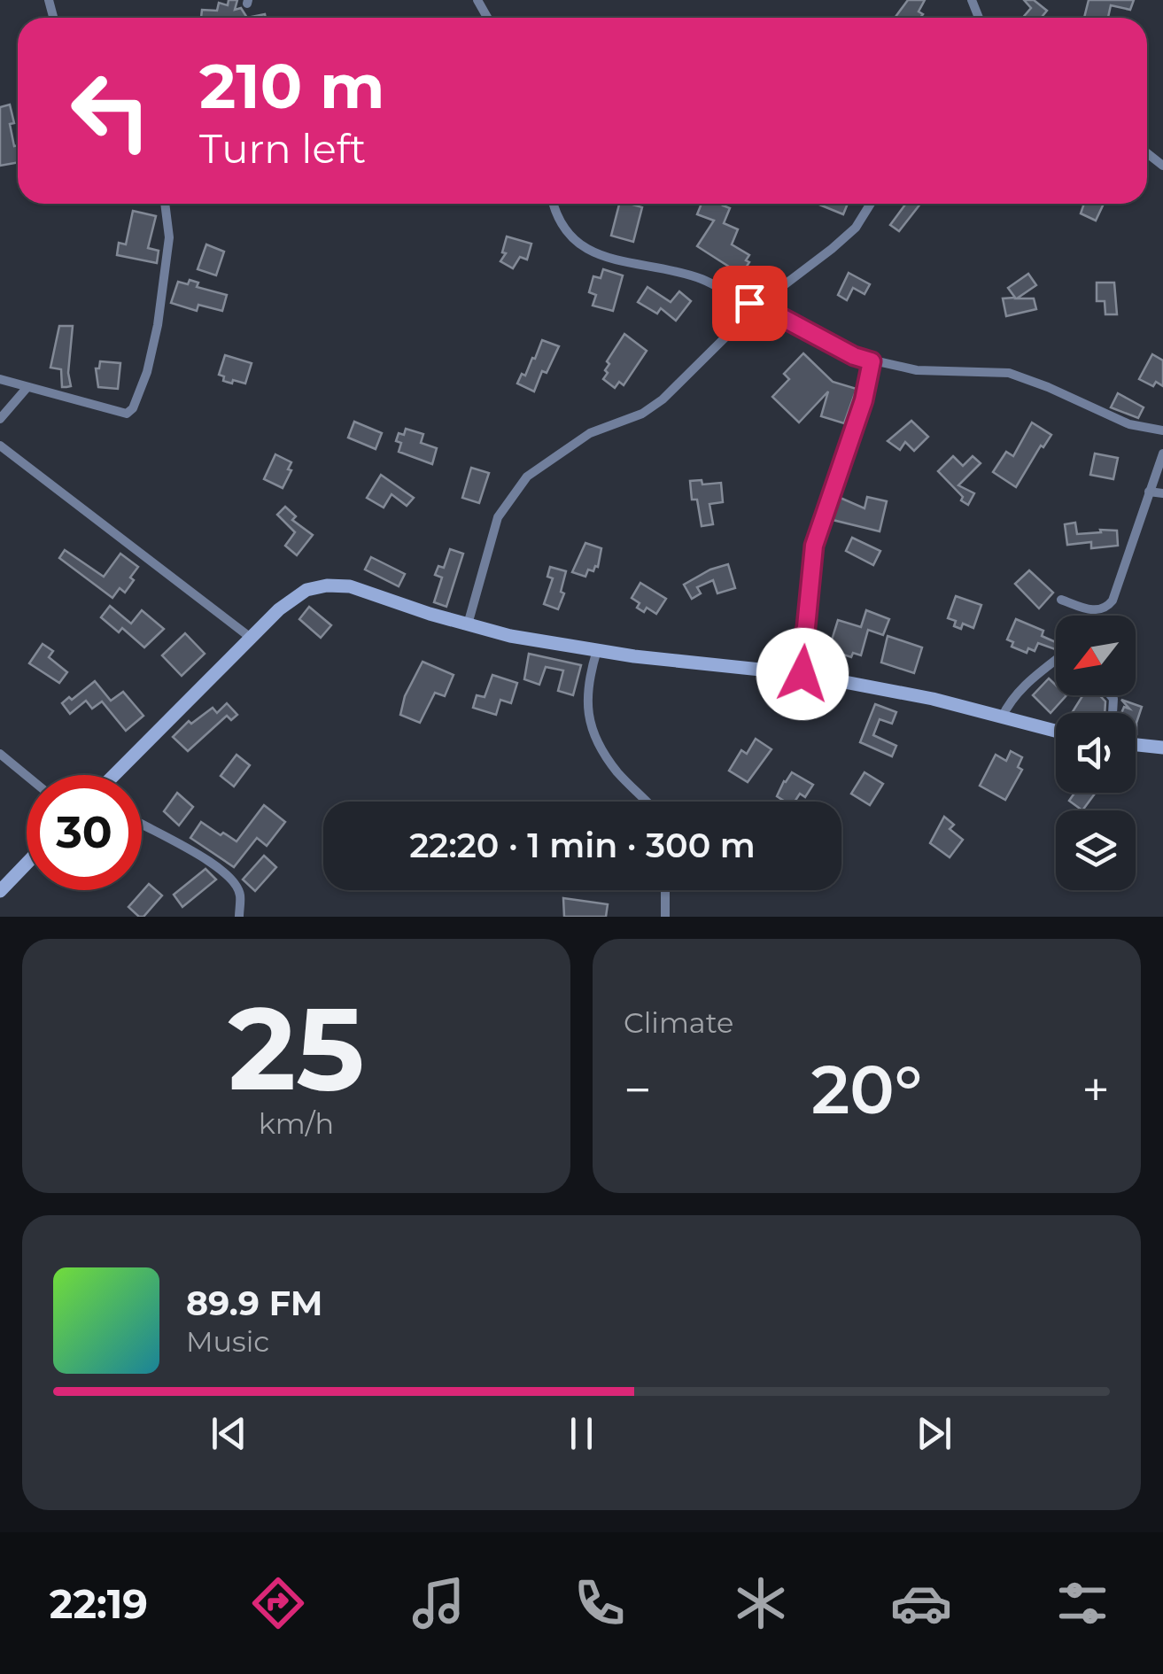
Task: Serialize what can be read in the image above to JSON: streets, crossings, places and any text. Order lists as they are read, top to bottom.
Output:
{
  "north": "bottom left",
  "page": {
    "turn": ["210 m", "Turn left"],
    "limit": "30",
    "trip": "22:20 · 1 min · 300 m",
    "tile": [
      ["25", "km/h"],
      "Climate"
    ],
    "heat": ["−", "20°", "+"],
    "song": ["89.9 FM", "Music"],
    "tabs": "22:19"
  }
}
